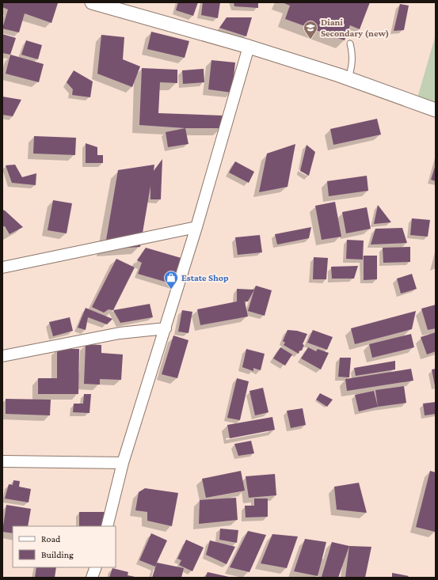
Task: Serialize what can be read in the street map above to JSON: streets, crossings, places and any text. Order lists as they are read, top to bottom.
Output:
{
  "places": {
    "school or university": ["Diani Secondary (new)"],
    "shop": ["Estate Shop"]
  },
  "legend": ["Road", "Building"]
}
